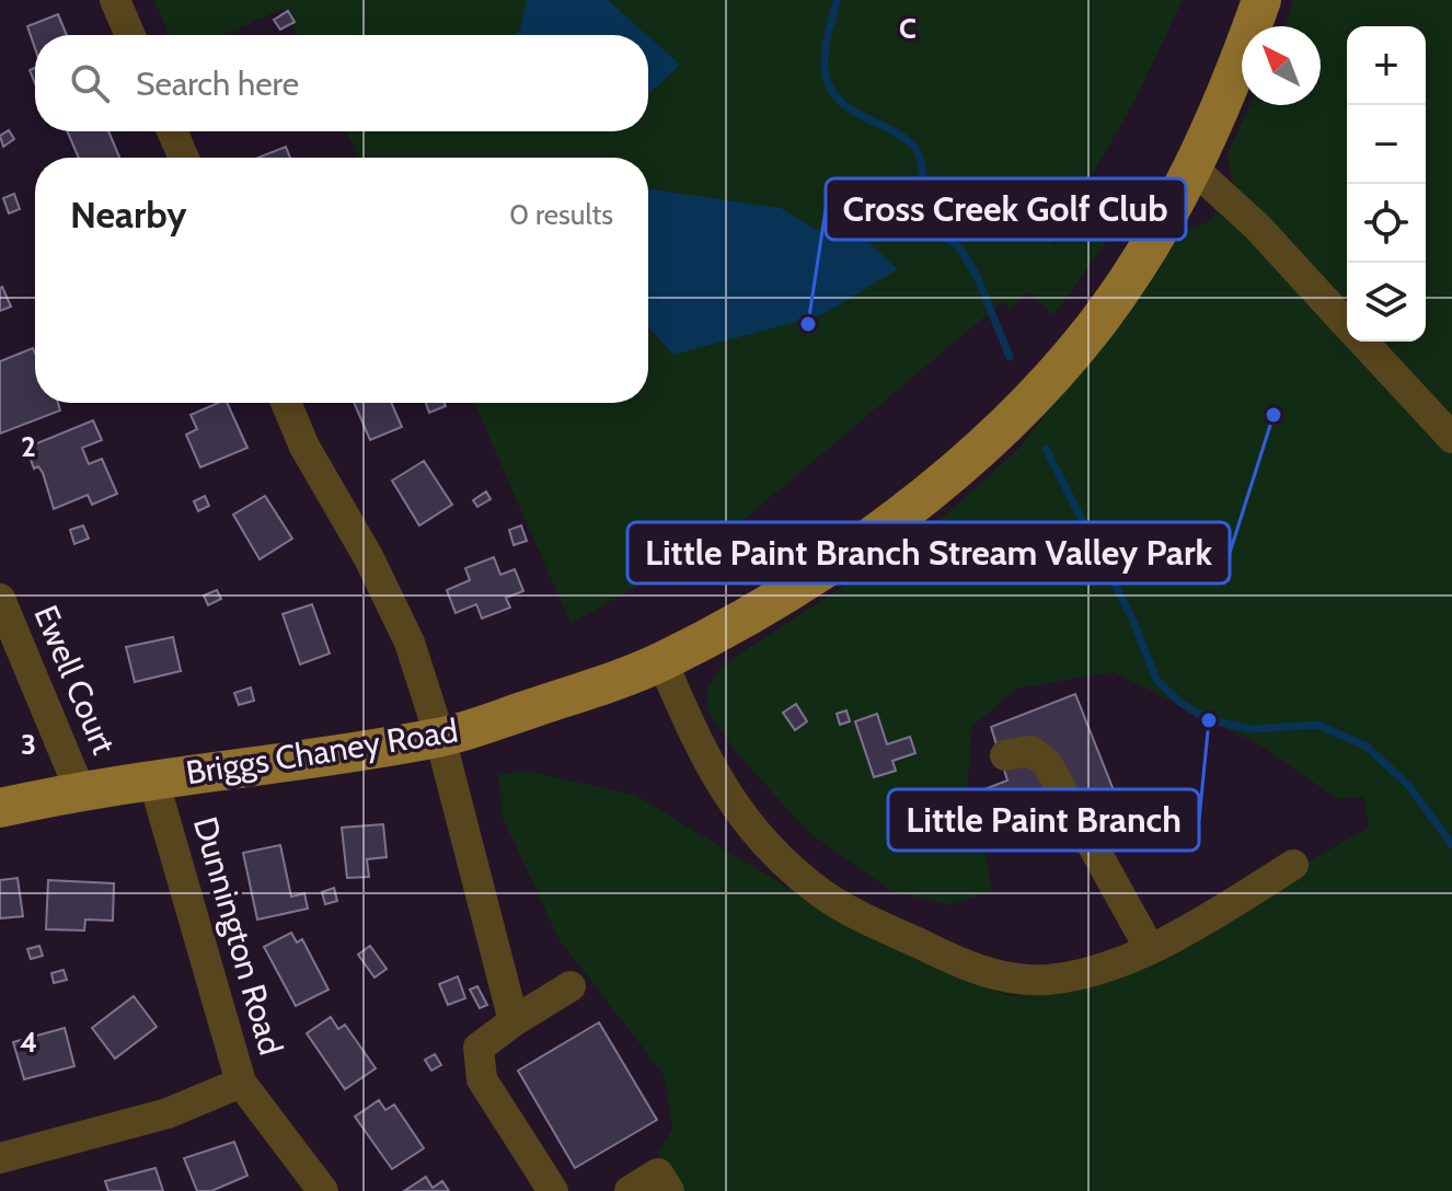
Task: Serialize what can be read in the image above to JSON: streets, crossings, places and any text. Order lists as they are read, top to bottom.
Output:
{
  "streets": {
    "main road": ["Briggs Chaney Road"],
    "street": ["Ewell Court", "Dunnington Road"]
  },
  "crossings": [
    ["Ewell Court", "Briggs Chaney Road"],
    ["Briggs Chaney Road", "Dunnington Road"]
  ],
  "places": ["Cross Creek Golf Club", "Little Paint Branch Stream Valley Park", "Little Paint Branch"],
  "north": "top left",
  "page": {
    "map_buttons": ["+", "−"],
    "search": "Search here",
    "heading": ["Nearby", "0 results"]
  },
  "grid": {
    "columns": ["C"],
    "rows": ["2", "3", "4"]
  }
}
